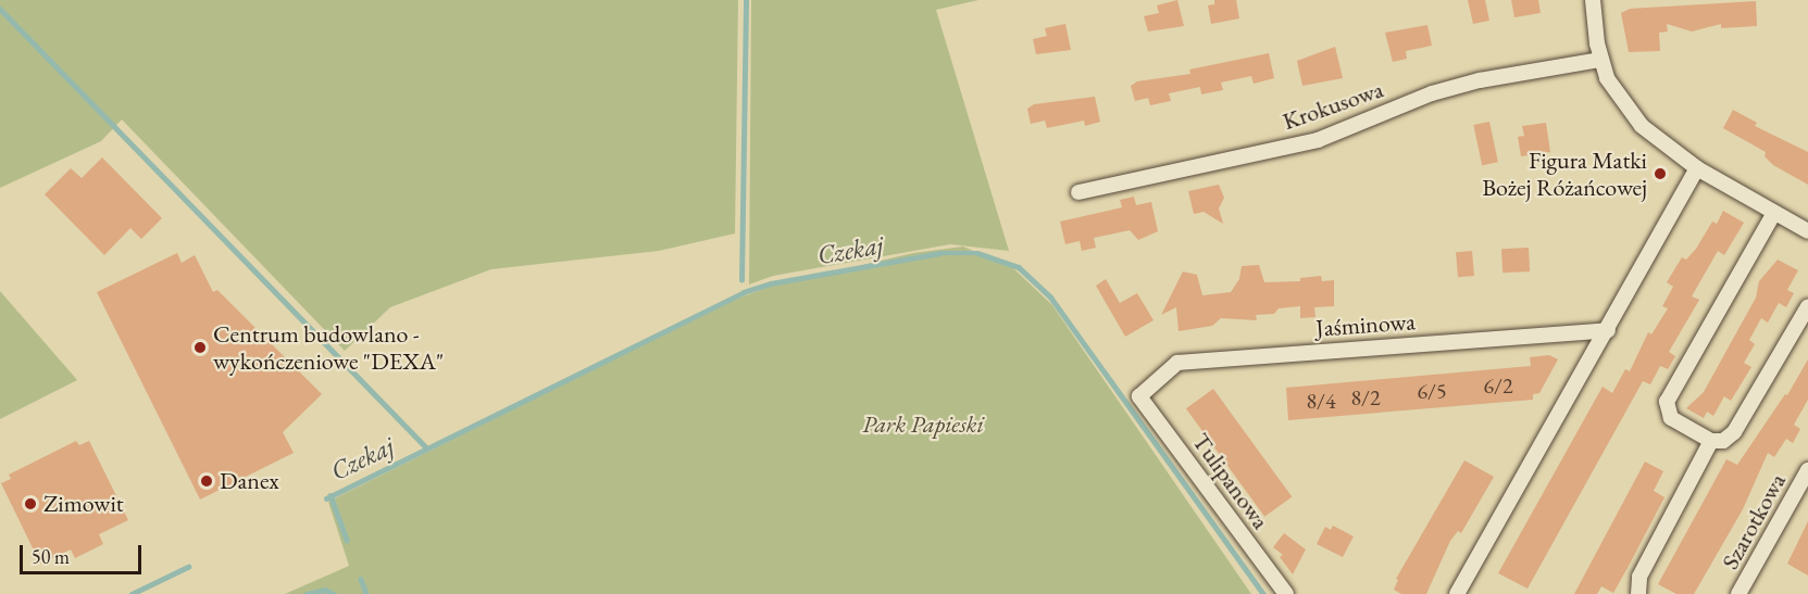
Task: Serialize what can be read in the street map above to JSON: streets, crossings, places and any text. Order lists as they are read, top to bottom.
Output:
{
  "streets": {
    "street": [
      "Krokusowa",
      "Jaśminowa",
      "Tulipanowa",
      "Szarotkowa"
    ]
  },
  "crossings": [
    ["Jaśminowa", "Tulipanowa"]
  ],
  "water": ["Czekaj"],
  "parks": ["Park Papieski"],
  "places": [
    "Figura Matki Bożej Różańcowej",
    "Centrum budowlano - wykończeniowe \"DEXA\"",
    "Danex",
    "Zimowit"
  ],
  "house_numbers": [
    "6/2",
    "6/5",
    "8/2",
    "8/4"
  ],
  "scale_bar": "50 m"
}
